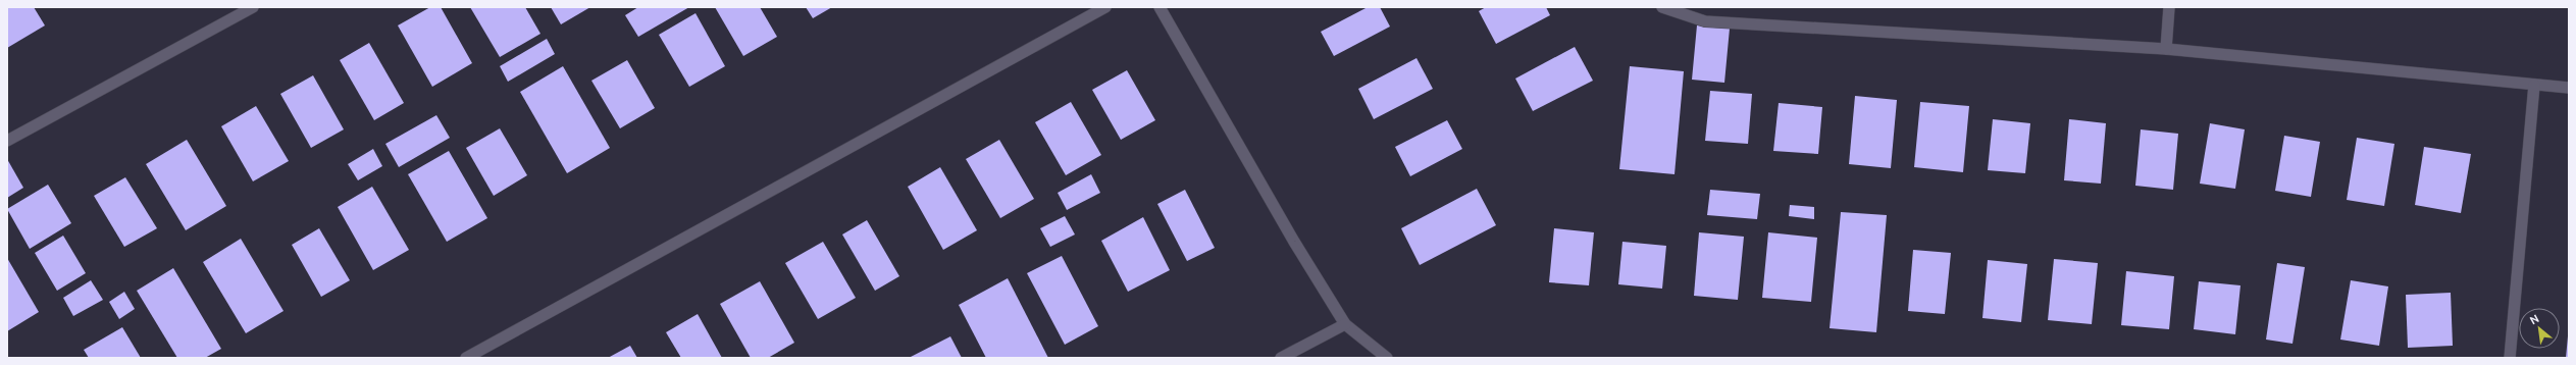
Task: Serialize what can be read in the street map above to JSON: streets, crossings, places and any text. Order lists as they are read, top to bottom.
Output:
{
  "north": "top left"
}
